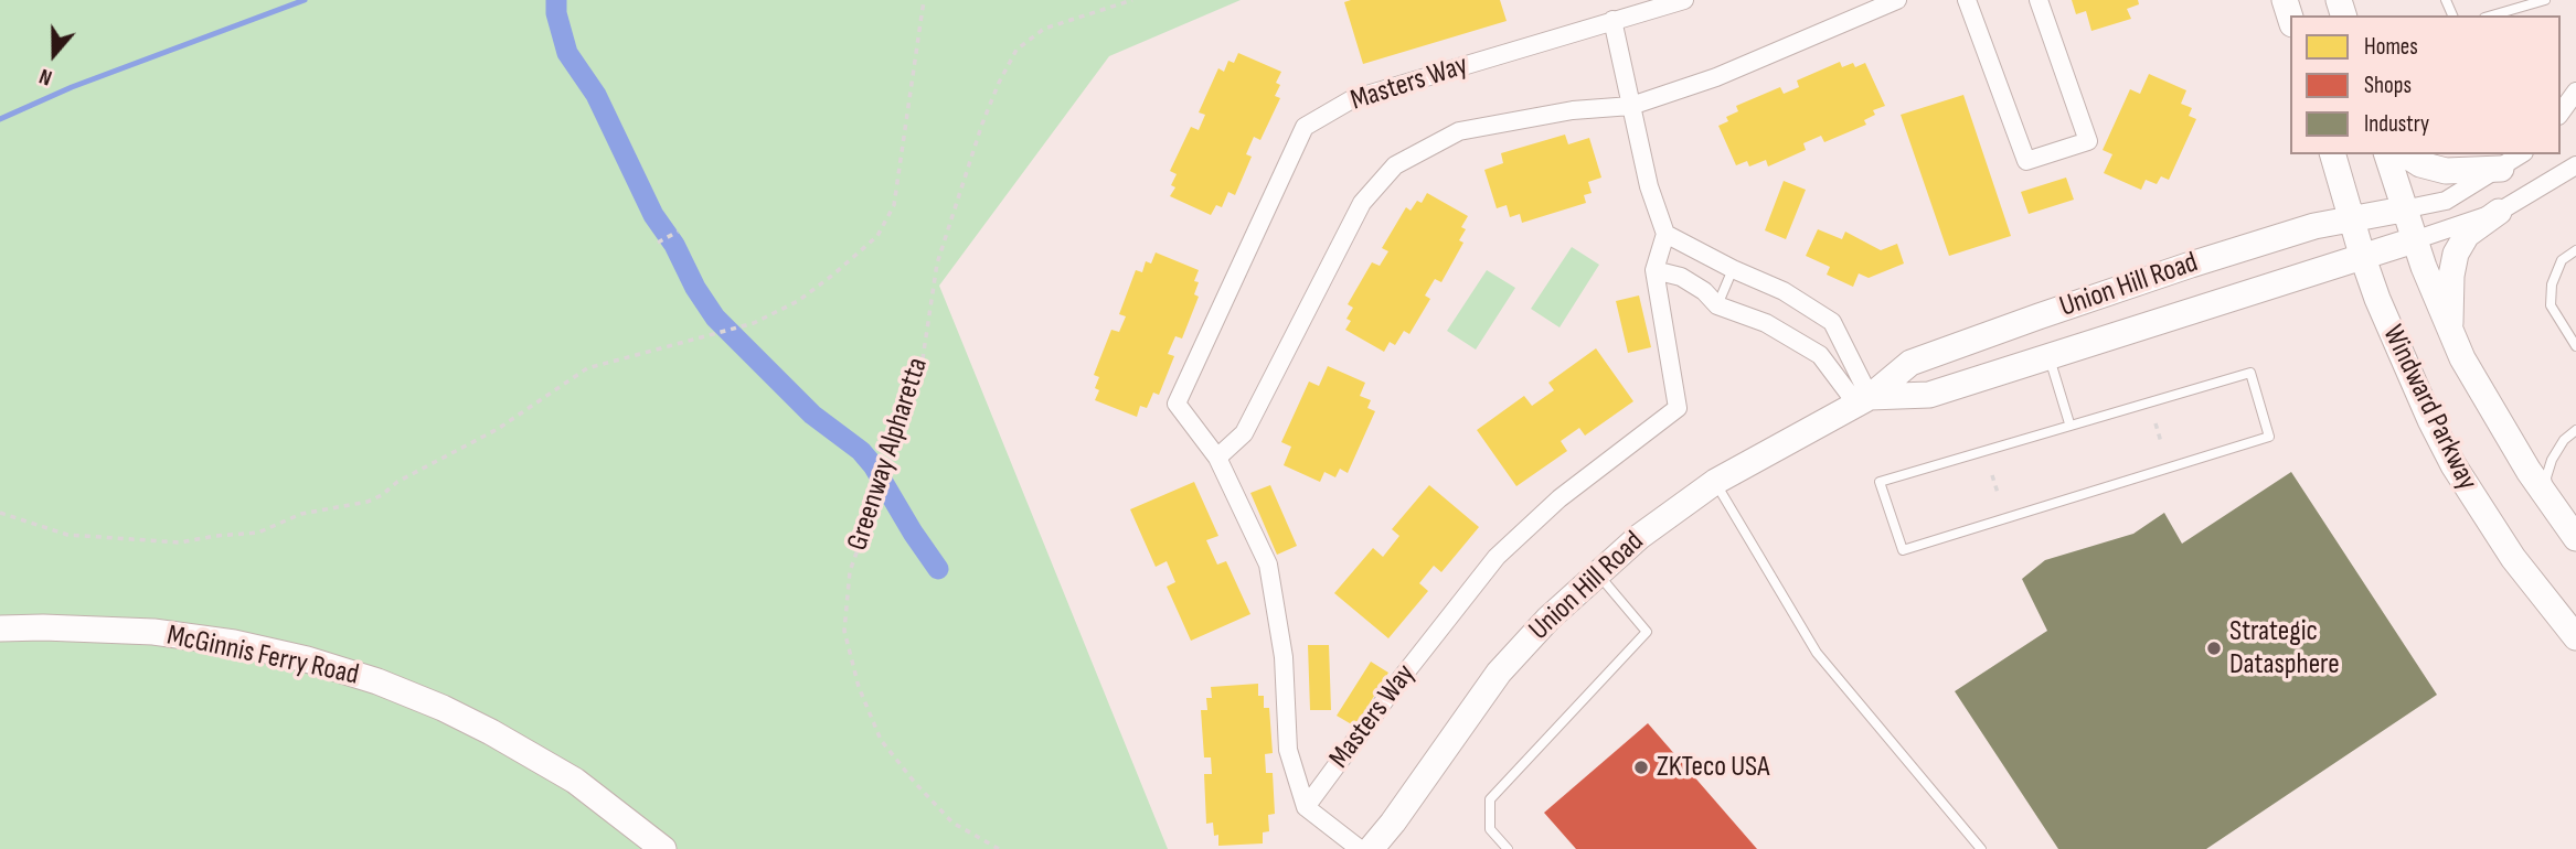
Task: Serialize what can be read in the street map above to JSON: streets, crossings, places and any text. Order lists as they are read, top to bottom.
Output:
{
  "streets": {
    "main road": ["Union Hill Road", "Windward Parkway", "McGinnis Ferry Road"],
    "street": ["Masters Way"],
    "path": ["Greenway Alpharetta"]
  },
  "crossings": [
    ["Union Hill Road", "Windward Parkway"]
  ],
  "places": ["Strategic Datasphere", "ZKTeco USA"],
  "legend": ["Homes", "Shops", "Industry"],
  "north": "bottom"
}
